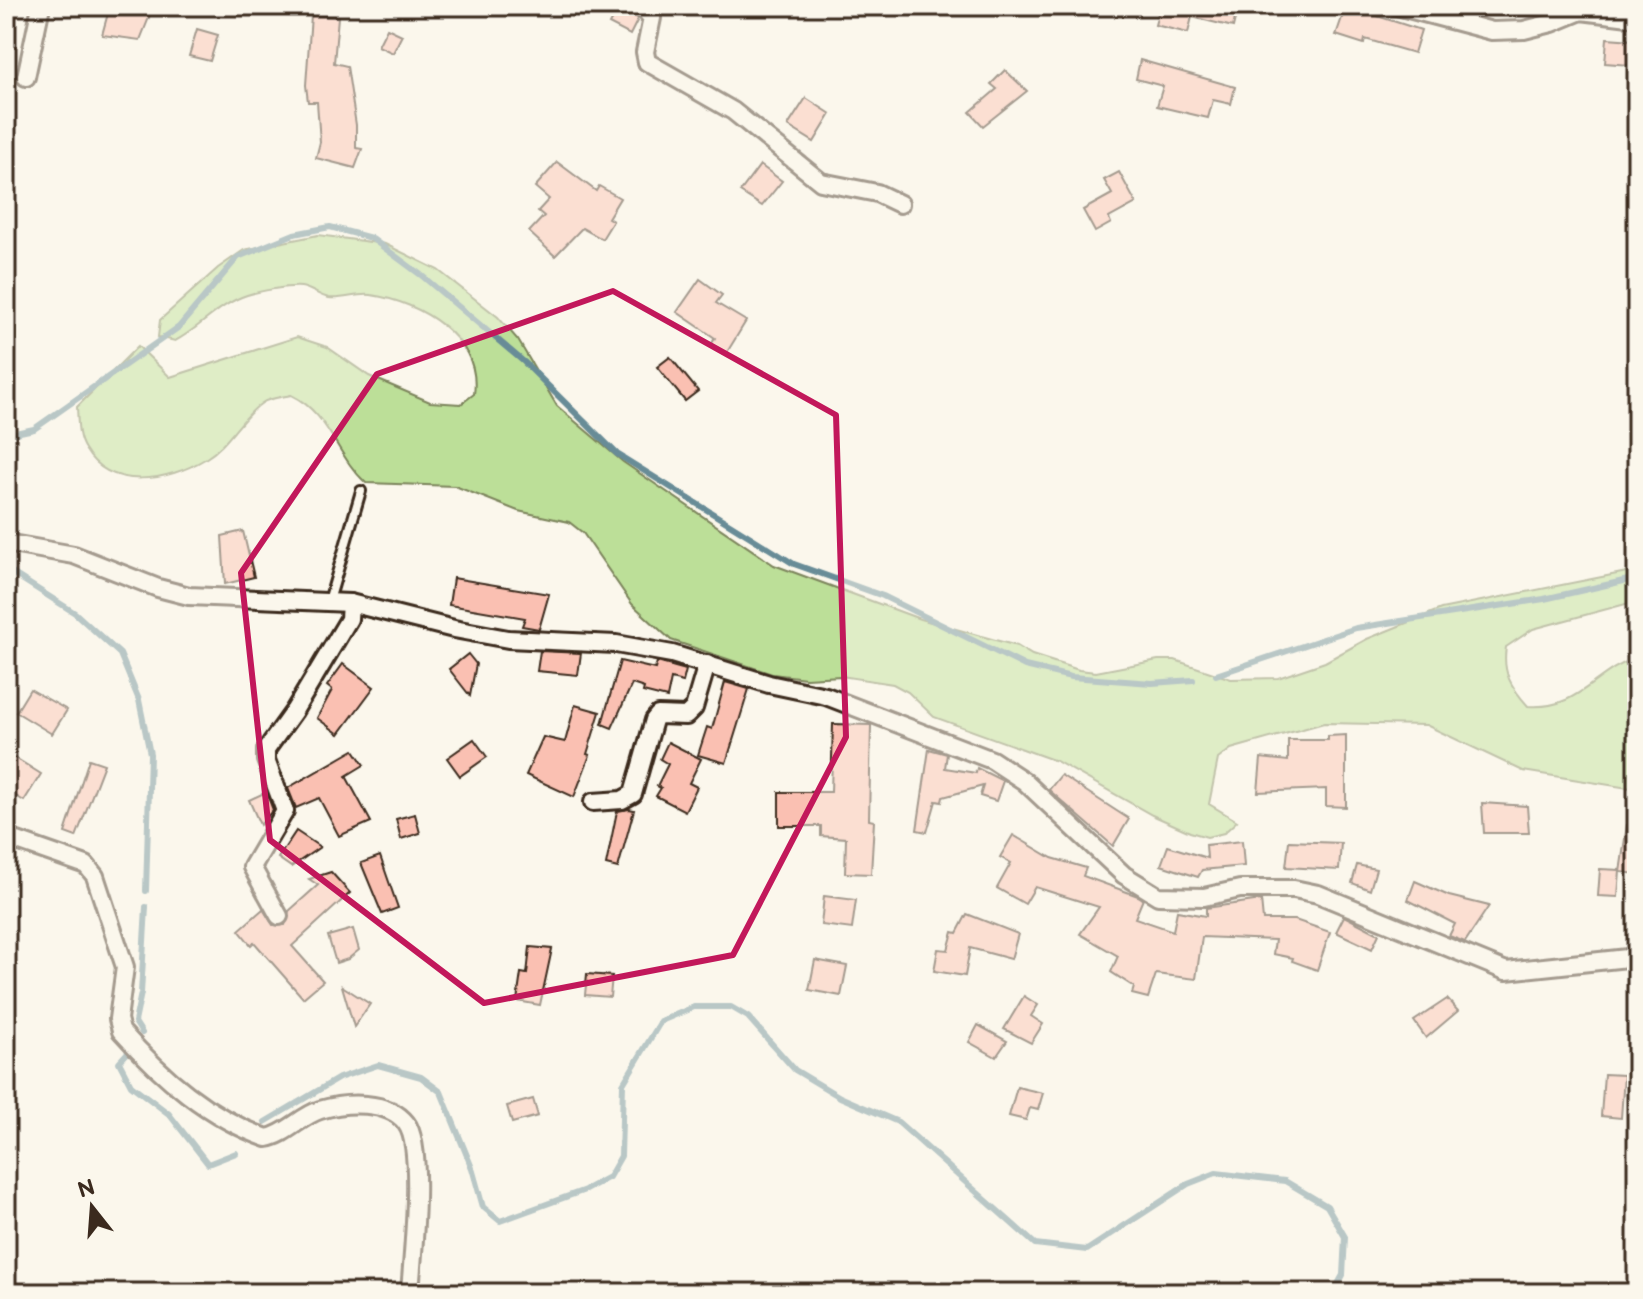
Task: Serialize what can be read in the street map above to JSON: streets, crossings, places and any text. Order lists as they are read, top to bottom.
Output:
{
  "north": "top"
}
